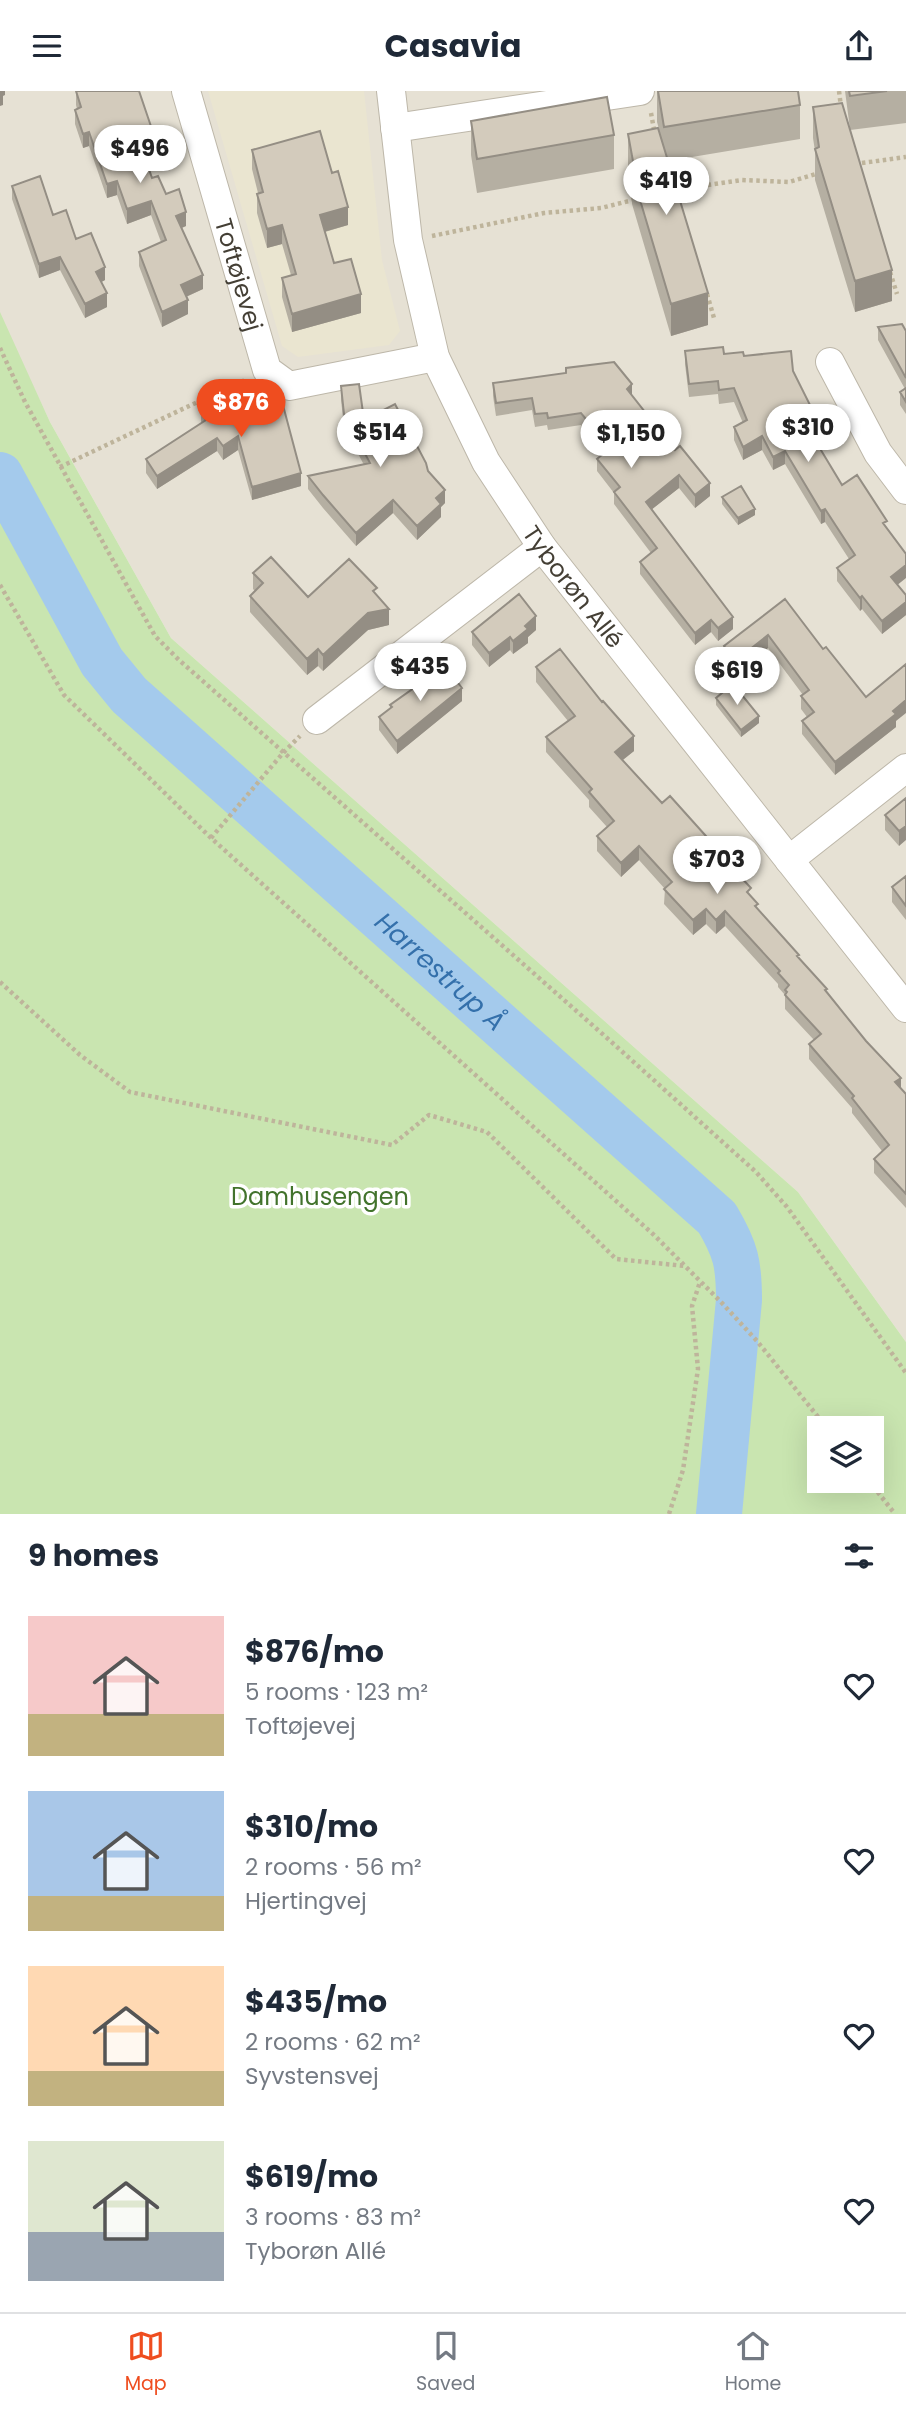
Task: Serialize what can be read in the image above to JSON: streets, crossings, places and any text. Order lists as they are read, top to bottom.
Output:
{
  "streets": {
    "street": ["Toftøjevej", "Tyborøn Allé"]
  },
  "water": ["Harrestrup Å"],
  "parks": ["Damhusengen"],
  "page": {
    "header": "Casavia",
    "price": [
      "$496",
      "$419",
      "$876",
      "$310",
      "$514",
      "$1,150",
      "$435",
      "$619",
      "$703"
    ],
    "heading": "9 homes",
    "list": [
      {
        "name": "$876/mo",
        "note": "5 rooms · 123 m² · Toftøjevej"
      },
      {
        "name": "$310/mo",
        "note": "2 rooms · 56 m² · Hjertingvej"
      },
      {
        "name": "$435/mo",
        "note": "2 rooms · 62 m² · Syvstensvej"
      },
      {
        "name": "$619/mo",
        "note": "3 rooms · 83 m² · Tyborøn Allé"
      }
    ],
    "tabs": ["Map", "Saved", "Home"]
  }
}
